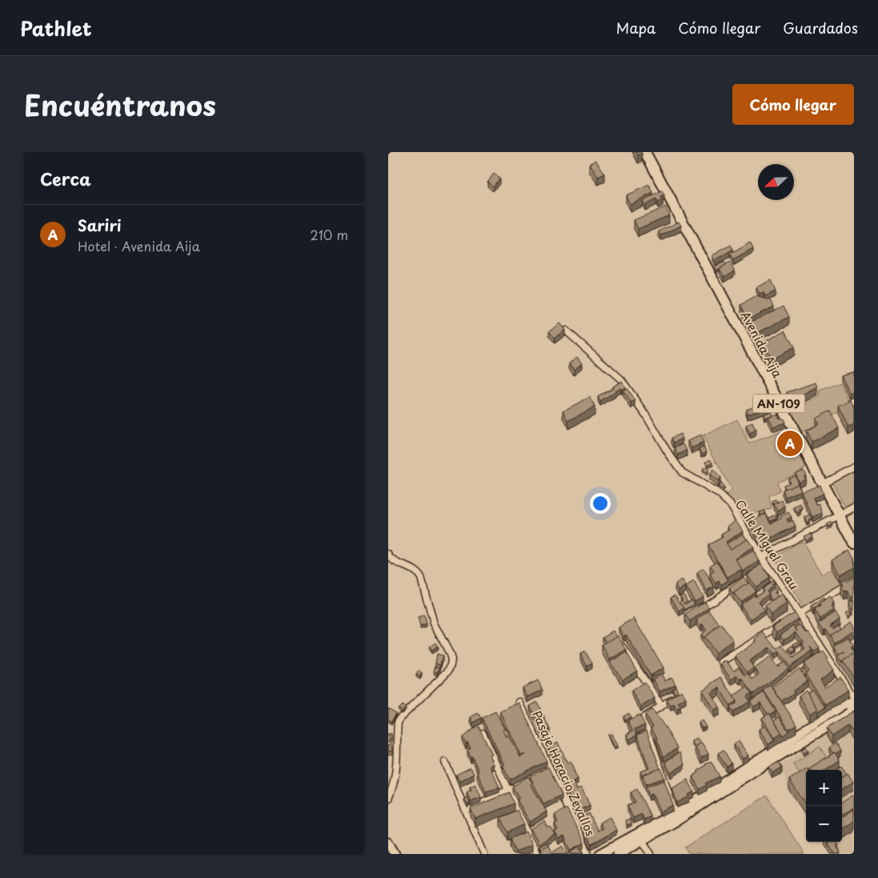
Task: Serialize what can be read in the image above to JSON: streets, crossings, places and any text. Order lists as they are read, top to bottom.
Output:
{
  "streets": {
    "main road": ["Avenida Aija", "AN-109"],
    "street": ["Calle MIguel Grau", "Pasaje Horacio Zevallos"]
  },
  "north": "bottom left",
  "page": {
    "header": "Pathlet",
    "nav": ["Mapa", "Cómo llegar", "Guardados"],
    "title": "Encuéntranos",
    "buttons": "Cómo llegar",
    "heading": "Cerca",
    "list": [
      {
        "mark": "A",
        "name": "Sariri",
        "note": "Hotel · Avenida Aija",
        "value": "210 m"
      }
    ],
    "pins": "A",
    "map_buttons": ["+", "−"]
  }
}
